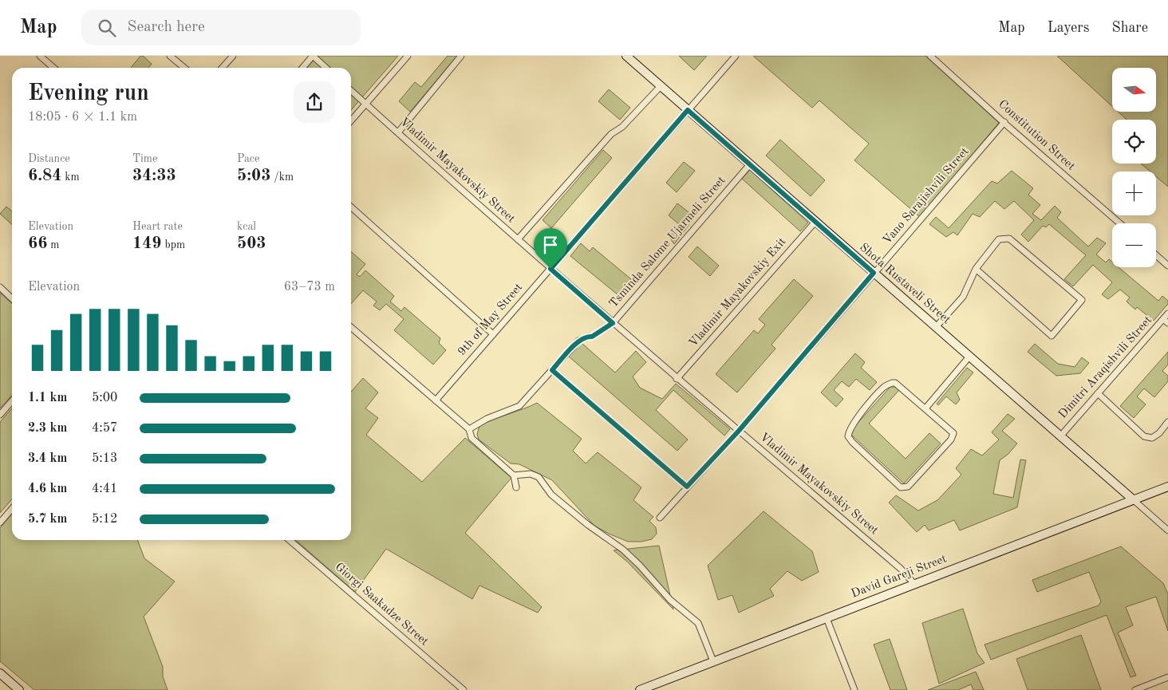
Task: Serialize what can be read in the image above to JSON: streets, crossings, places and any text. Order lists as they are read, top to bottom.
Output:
{
  "streets": {
    "street": [
      "Constitution Street",
      "Vladimir Mayakovskiy Street",
      "Vano Sarajishvili Street",
      "Tsminda Salome Ujarmeli Street",
      "Shota Rustaveli Street",
      "Vladimir Mayakovskiy Exit",
      "9th of May Street",
      "Dimitri Araqishvili Street",
      "David Gareji Street",
      "Giorgi Saakadze Street"
    ]
  },
  "crossings": [
    ["Constitution Street", "Vano Sarajishvili Street"],
    ["Vladimir Mayakovskiy Street", "Vano Sarajishvili Street"],
    ["Vladimir Mayakovskiy Street", "Tsminda Salome Ujarmeli Street"],
    ["Vladimir Mayakovskiy Street", "Vladimir Mayakovskiy Exit"],
    ["Vladimir Mayakovskiy Street", "9th of May Street"],
    ["Vladimir Mayakovskiy Street", "David Gareji Street"],
    ["Vano Sarajishvili Street", "Shota Rustaveli Street"],
    ["Tsminda Salome Ujarmeli Street", "Shota Rustaveli Street"],
    ["Shota Rustaveli Street", "Vladimir Mayakovskiy Exit"],
    ["Shota Rustaveli Street", "9th of May Street"],
    ["Shota Rustaveli Street", "Dimitri Araqishvili Street"],
    ["Shota Rustaveli Street", "David Gareji Street"]
  ],
  "north": "right",
  "page": {
    "header": "Map",
    "search": "Search here",
    "nav": ["Map", "Layers", "Share"],
    "map_buttons": ["+", "−"],
    "heading": ["Evening run", "18:05 · 6 × 1.1 km"],
    "stats": [
      ["Distance", "6.84 km"],
      ["Time", "34:33"],
      ["Pace", "5:03 /km"],
      ["Elevation", "66 m"],
      ["Heart rate", "149 bpm"],
      ["kcal", "503"]
    ],
    "chart": ["Elevation", "63–73 m"],
    "list": [
      {
        "name": "1.1 km",
        "note": "5:00"
      },
      {
        "name": "2.3 km",
        "note": "4:57"
      },
      {
        "name": "3.4 km",
        "note": "5:13"
      },
      {
        "name": "4.6 km",
        "note": "4:41"
      },
      {
        "name": "5.7 km",
        "note": "5:12"
      }
    ]
  }
}
